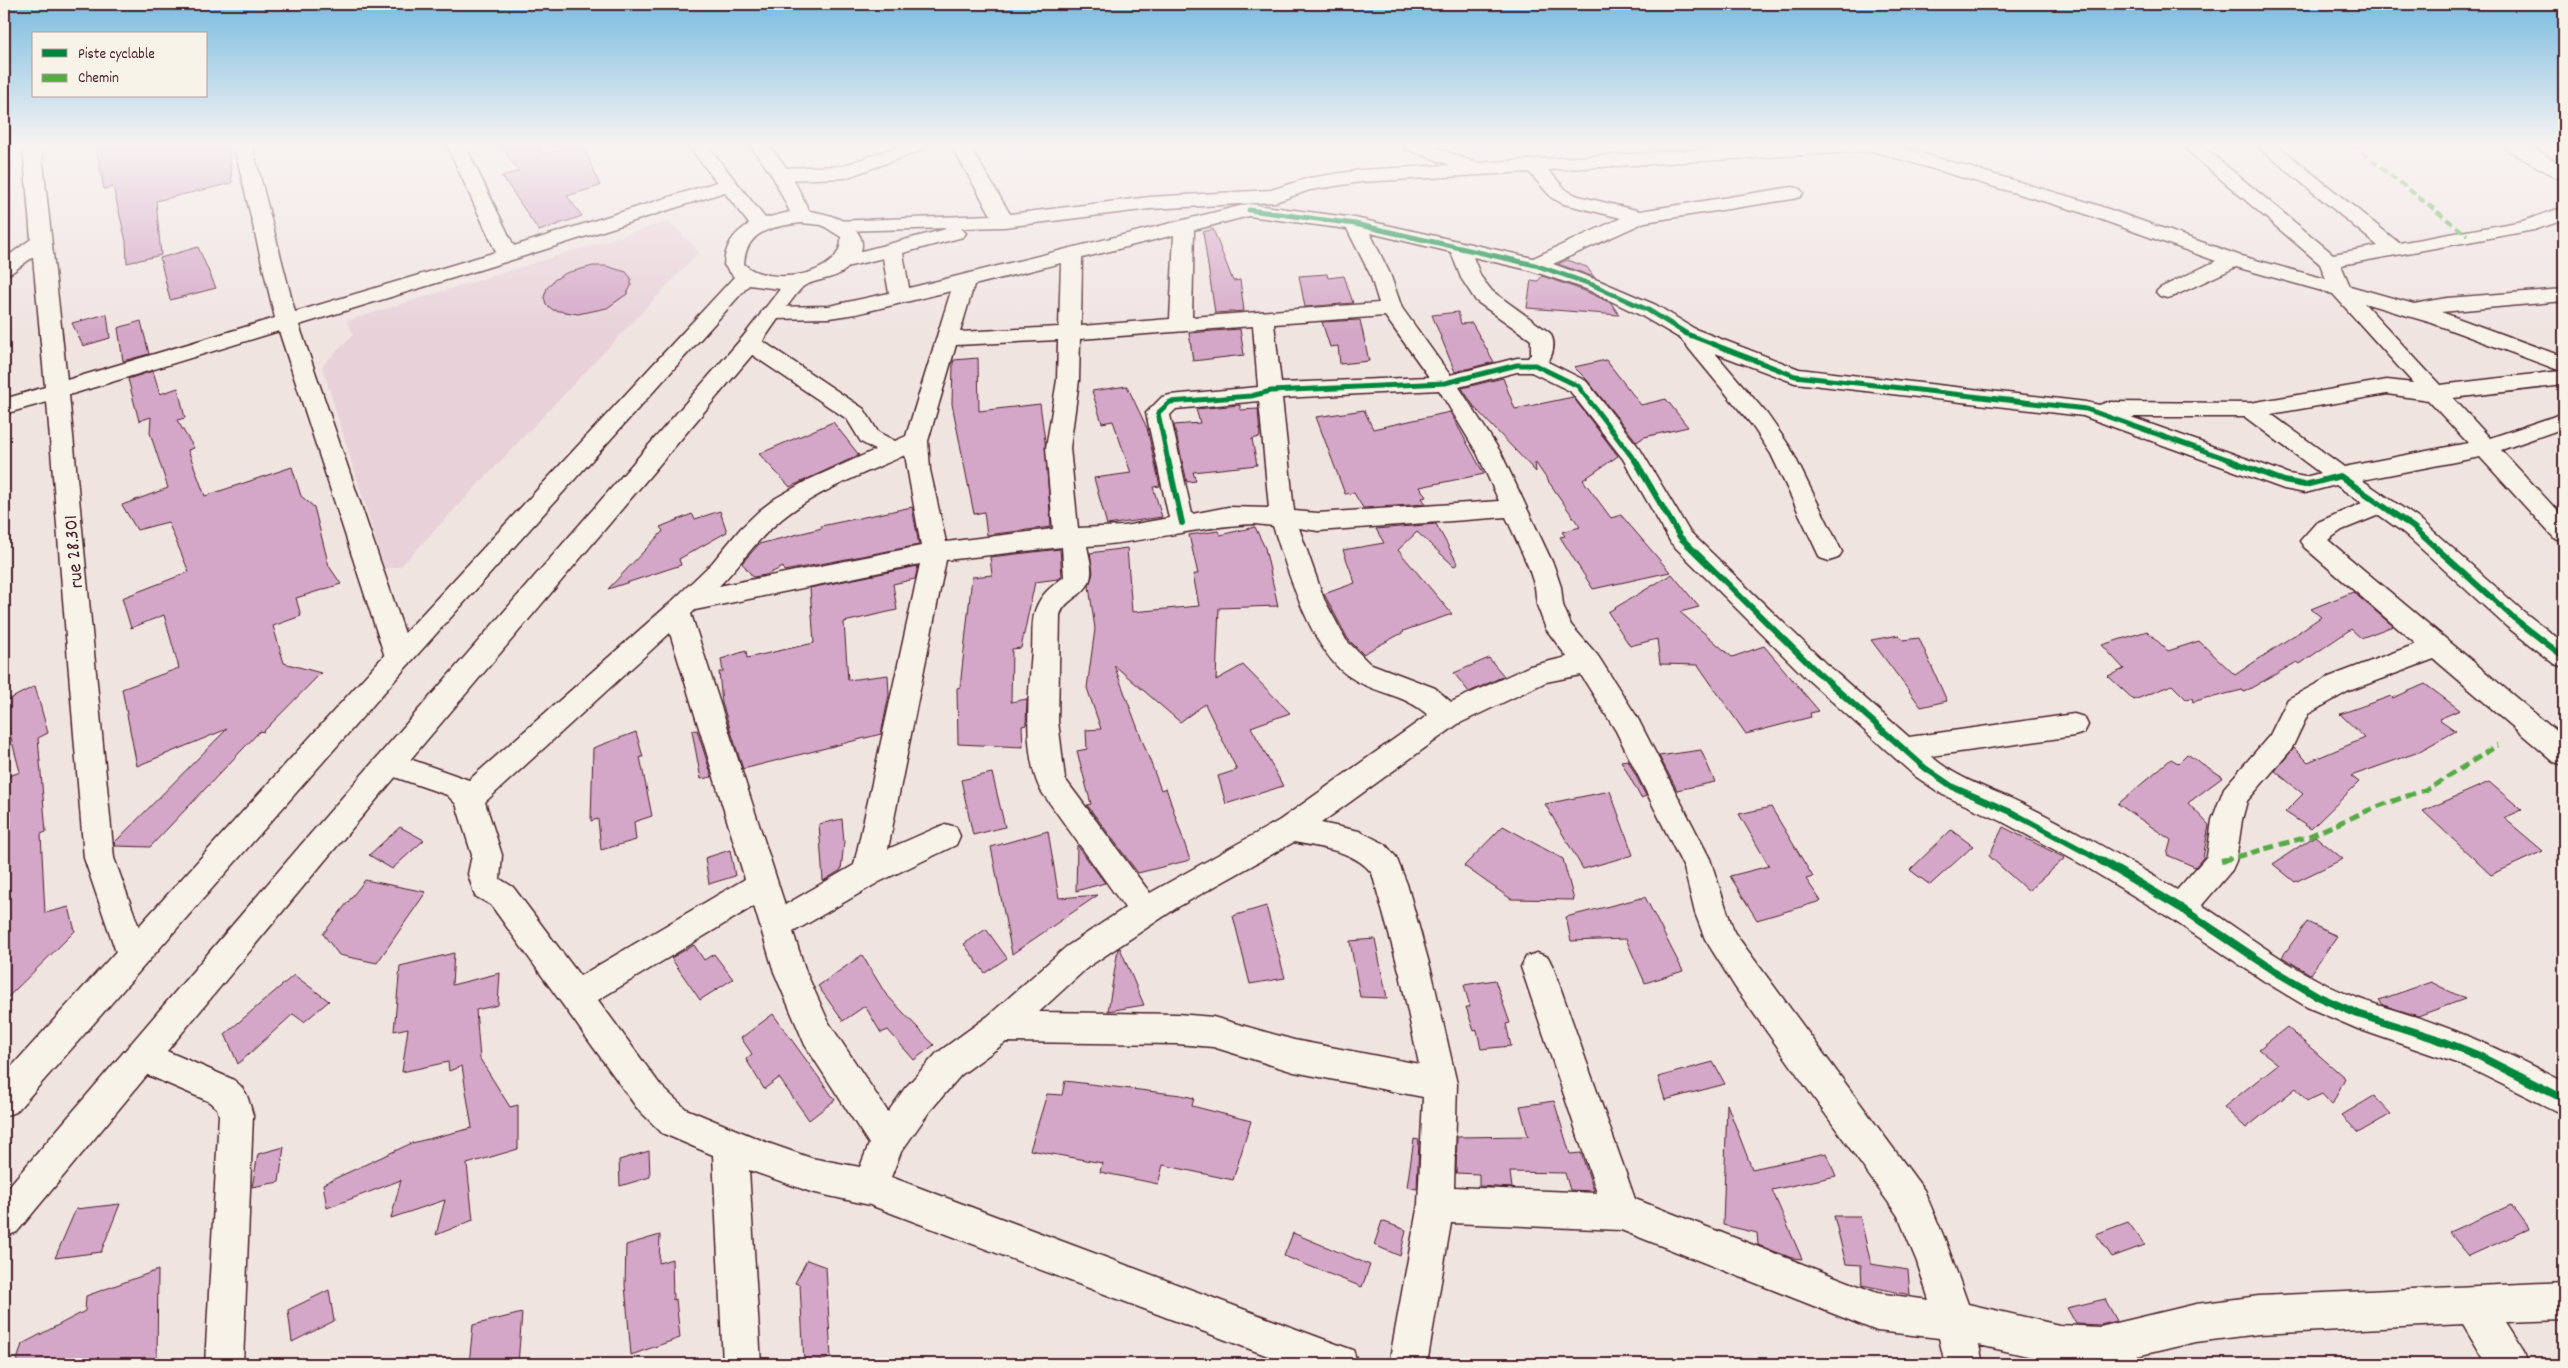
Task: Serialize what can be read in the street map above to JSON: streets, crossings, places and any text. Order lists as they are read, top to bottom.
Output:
{
  "streets": {
    "street": ["rue 28.301"]
  },
  "legend": ["Piste cyclable", "Chemin"]
}
